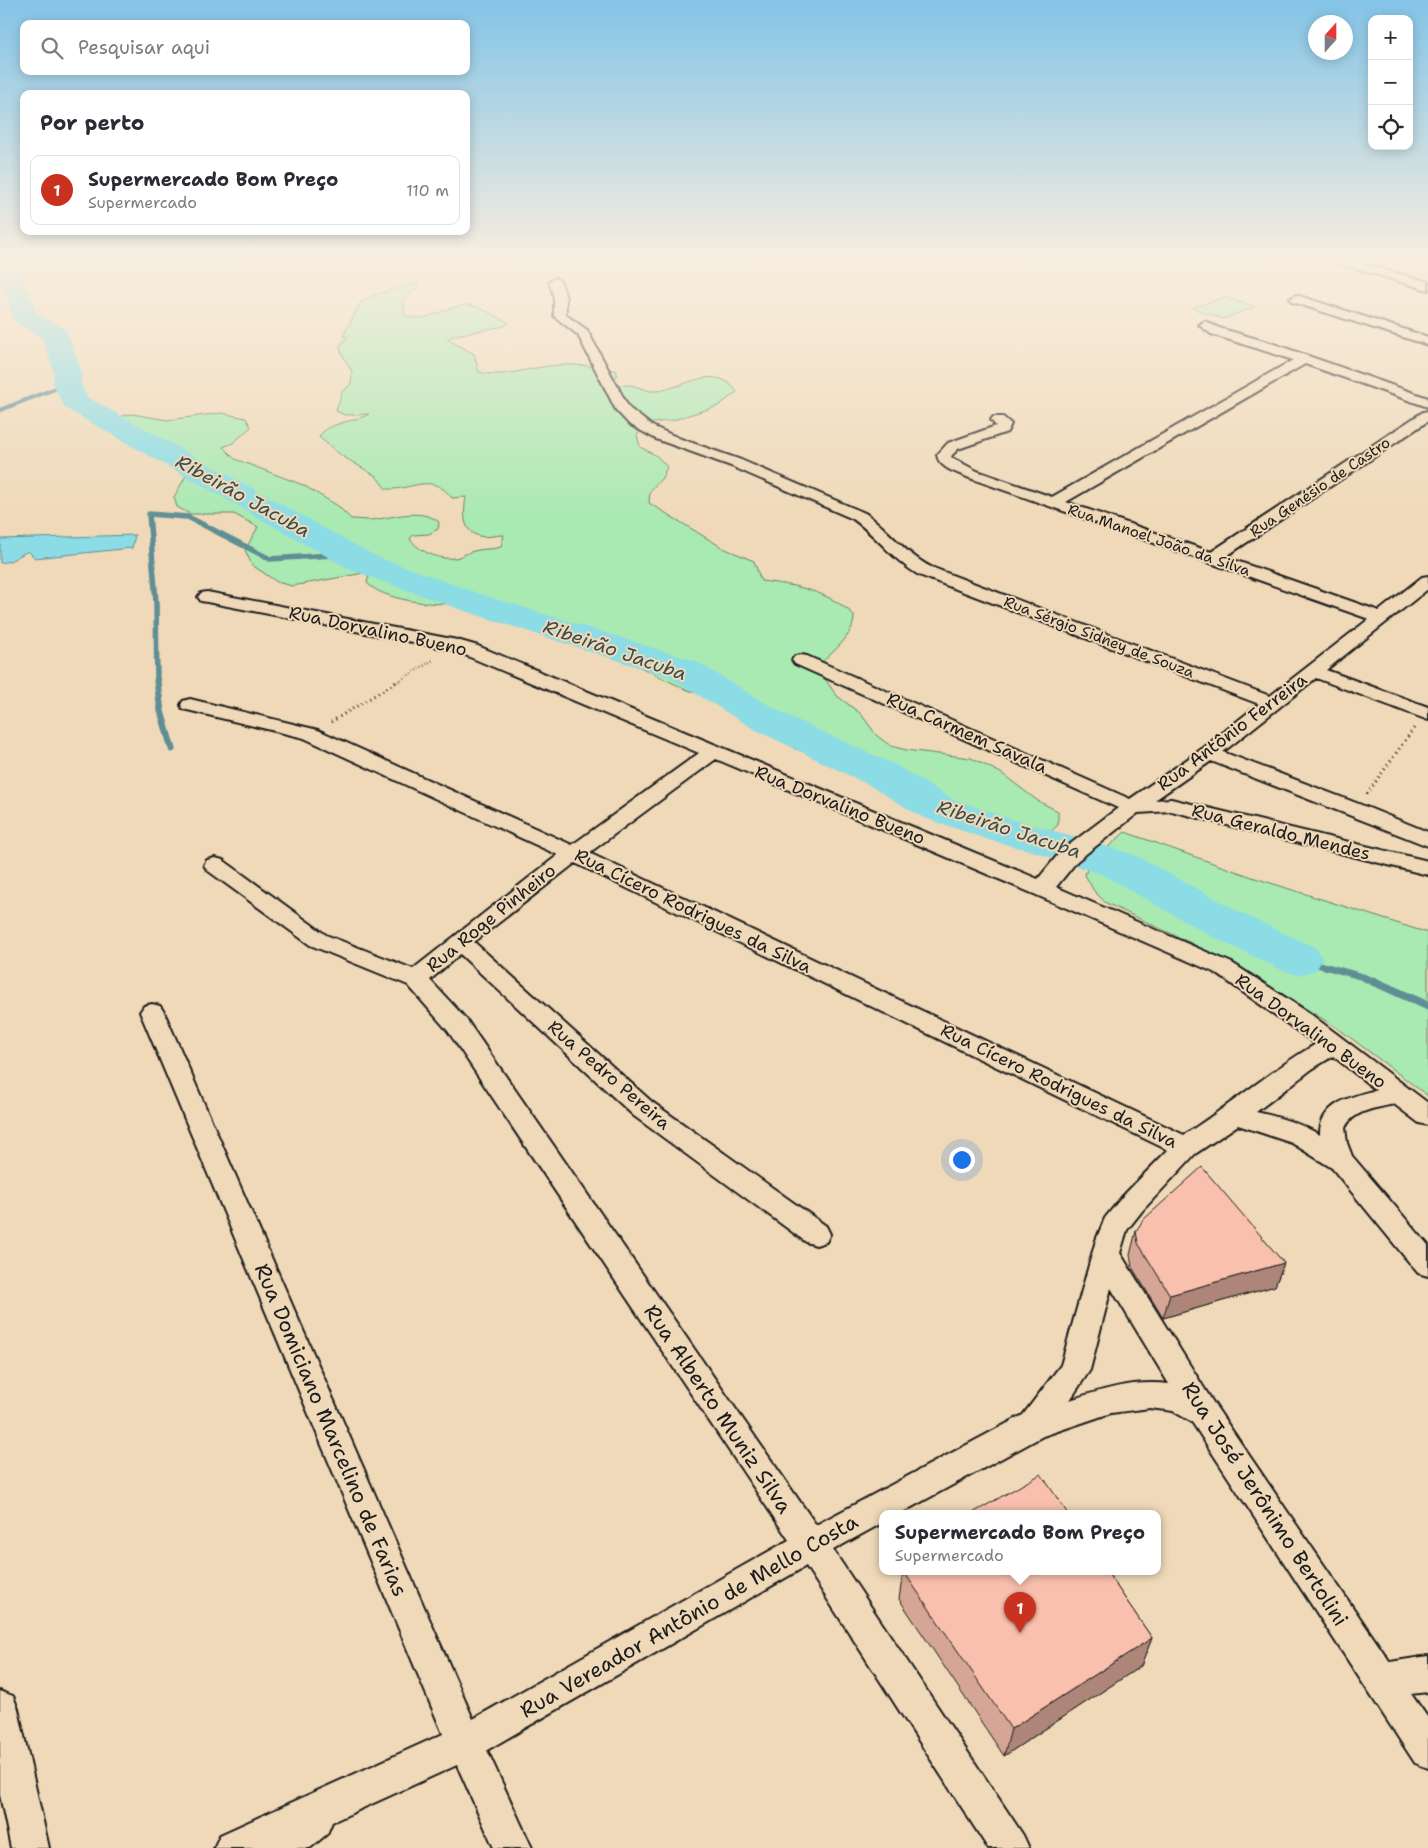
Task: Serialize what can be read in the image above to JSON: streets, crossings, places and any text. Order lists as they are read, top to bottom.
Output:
{
  "streets": {
    "street": [
      "Rua Genésio de Castro",
      "Rua Manoel João da Silva",
      "Rua Dorvalino Bueno",
      "Rua Sérgio Sidney de Souza",
      "Rua Antônio Ferreira",
      "Rua Carmem Savala",
      "Rua Geraldo Mendes",
      "Rua Cícero Rodrigues da Silva",
      "Rua Roge Pinheiro",
      "Rua Pedro Pereira",
      "Rua Alberto Muniz Silva",
      "Rua Domiciano Marcelino de Farias",
      "Rua José Jerônimo Bertolini",
      "Rua Vereador Antônio de Mello Costa"
    ]
  },
  "crossings": [
    ["Rua Genésio de Castro", "Rua Manoel João da Silva"],
    ["Rua Manoel João da Silva", "Rua Antônio Ferreira"],
    ["Rua Dorvalino Bueno", "Rua Antônio Ferreira"],
    ["Rua Dorvalino Bueno", "Rua Roge Pinheiro"],
    ["Rua Dorvalino Bueno", "Rua Vereador Antônio de Mello Costa"],
    ["Rua Sérgio Sidney de Souza", "Rua Antônio Ferreira"],
    ["Rua Antônio Ferreira", "Rua Carmem Savala"],
    ["Rua Antônio Ferreira", "Rua Geraldo Mendes"],
    ["Rua Carmem Savala", "Rua Geraldo Mendes"],
    ["Rua Cícero Rodrigues da Silva", "Rua Roge Pinheiro"],
    ["Rua Cícero Rodrigues da Silva", "Rua Vereador Antônio de Mello Costa"],
    ["Rua Roge Pinheiro", "Rua Pedro Pereira"],
    ["Rua Roge Pinheiro", "Rua Alberto Muniz Silva"],
    ["Rua Alberto Muniz Silva", "Rua Vereador Antônio de Mello Costa"],
    ["Rua Domiciano Marcelino de Farias", "Rua Vereador Antônio de Mello Costa"],
    ["Rua José Jerônimo Bertolini", "Rua Vereador Antônio de Mello Costa"]
  ],
  "water": ["Ribeirão Jacuba"],
  "north": "top",
  "page": {
    "map_buttons": ["+", "−"],
    "search": "Pesquisar aqui",
    "heading": "Por perto",
    "list": [
      {
        "mark": "1",
        "name": "Supermercado Bom Preço",
        "note": "Supermercado",
        "value": "110 m"
      }
    ],
    "popup": ["Supermercado Bom Preço", "Supermercado"],
    "pins": "1"
  }
}
